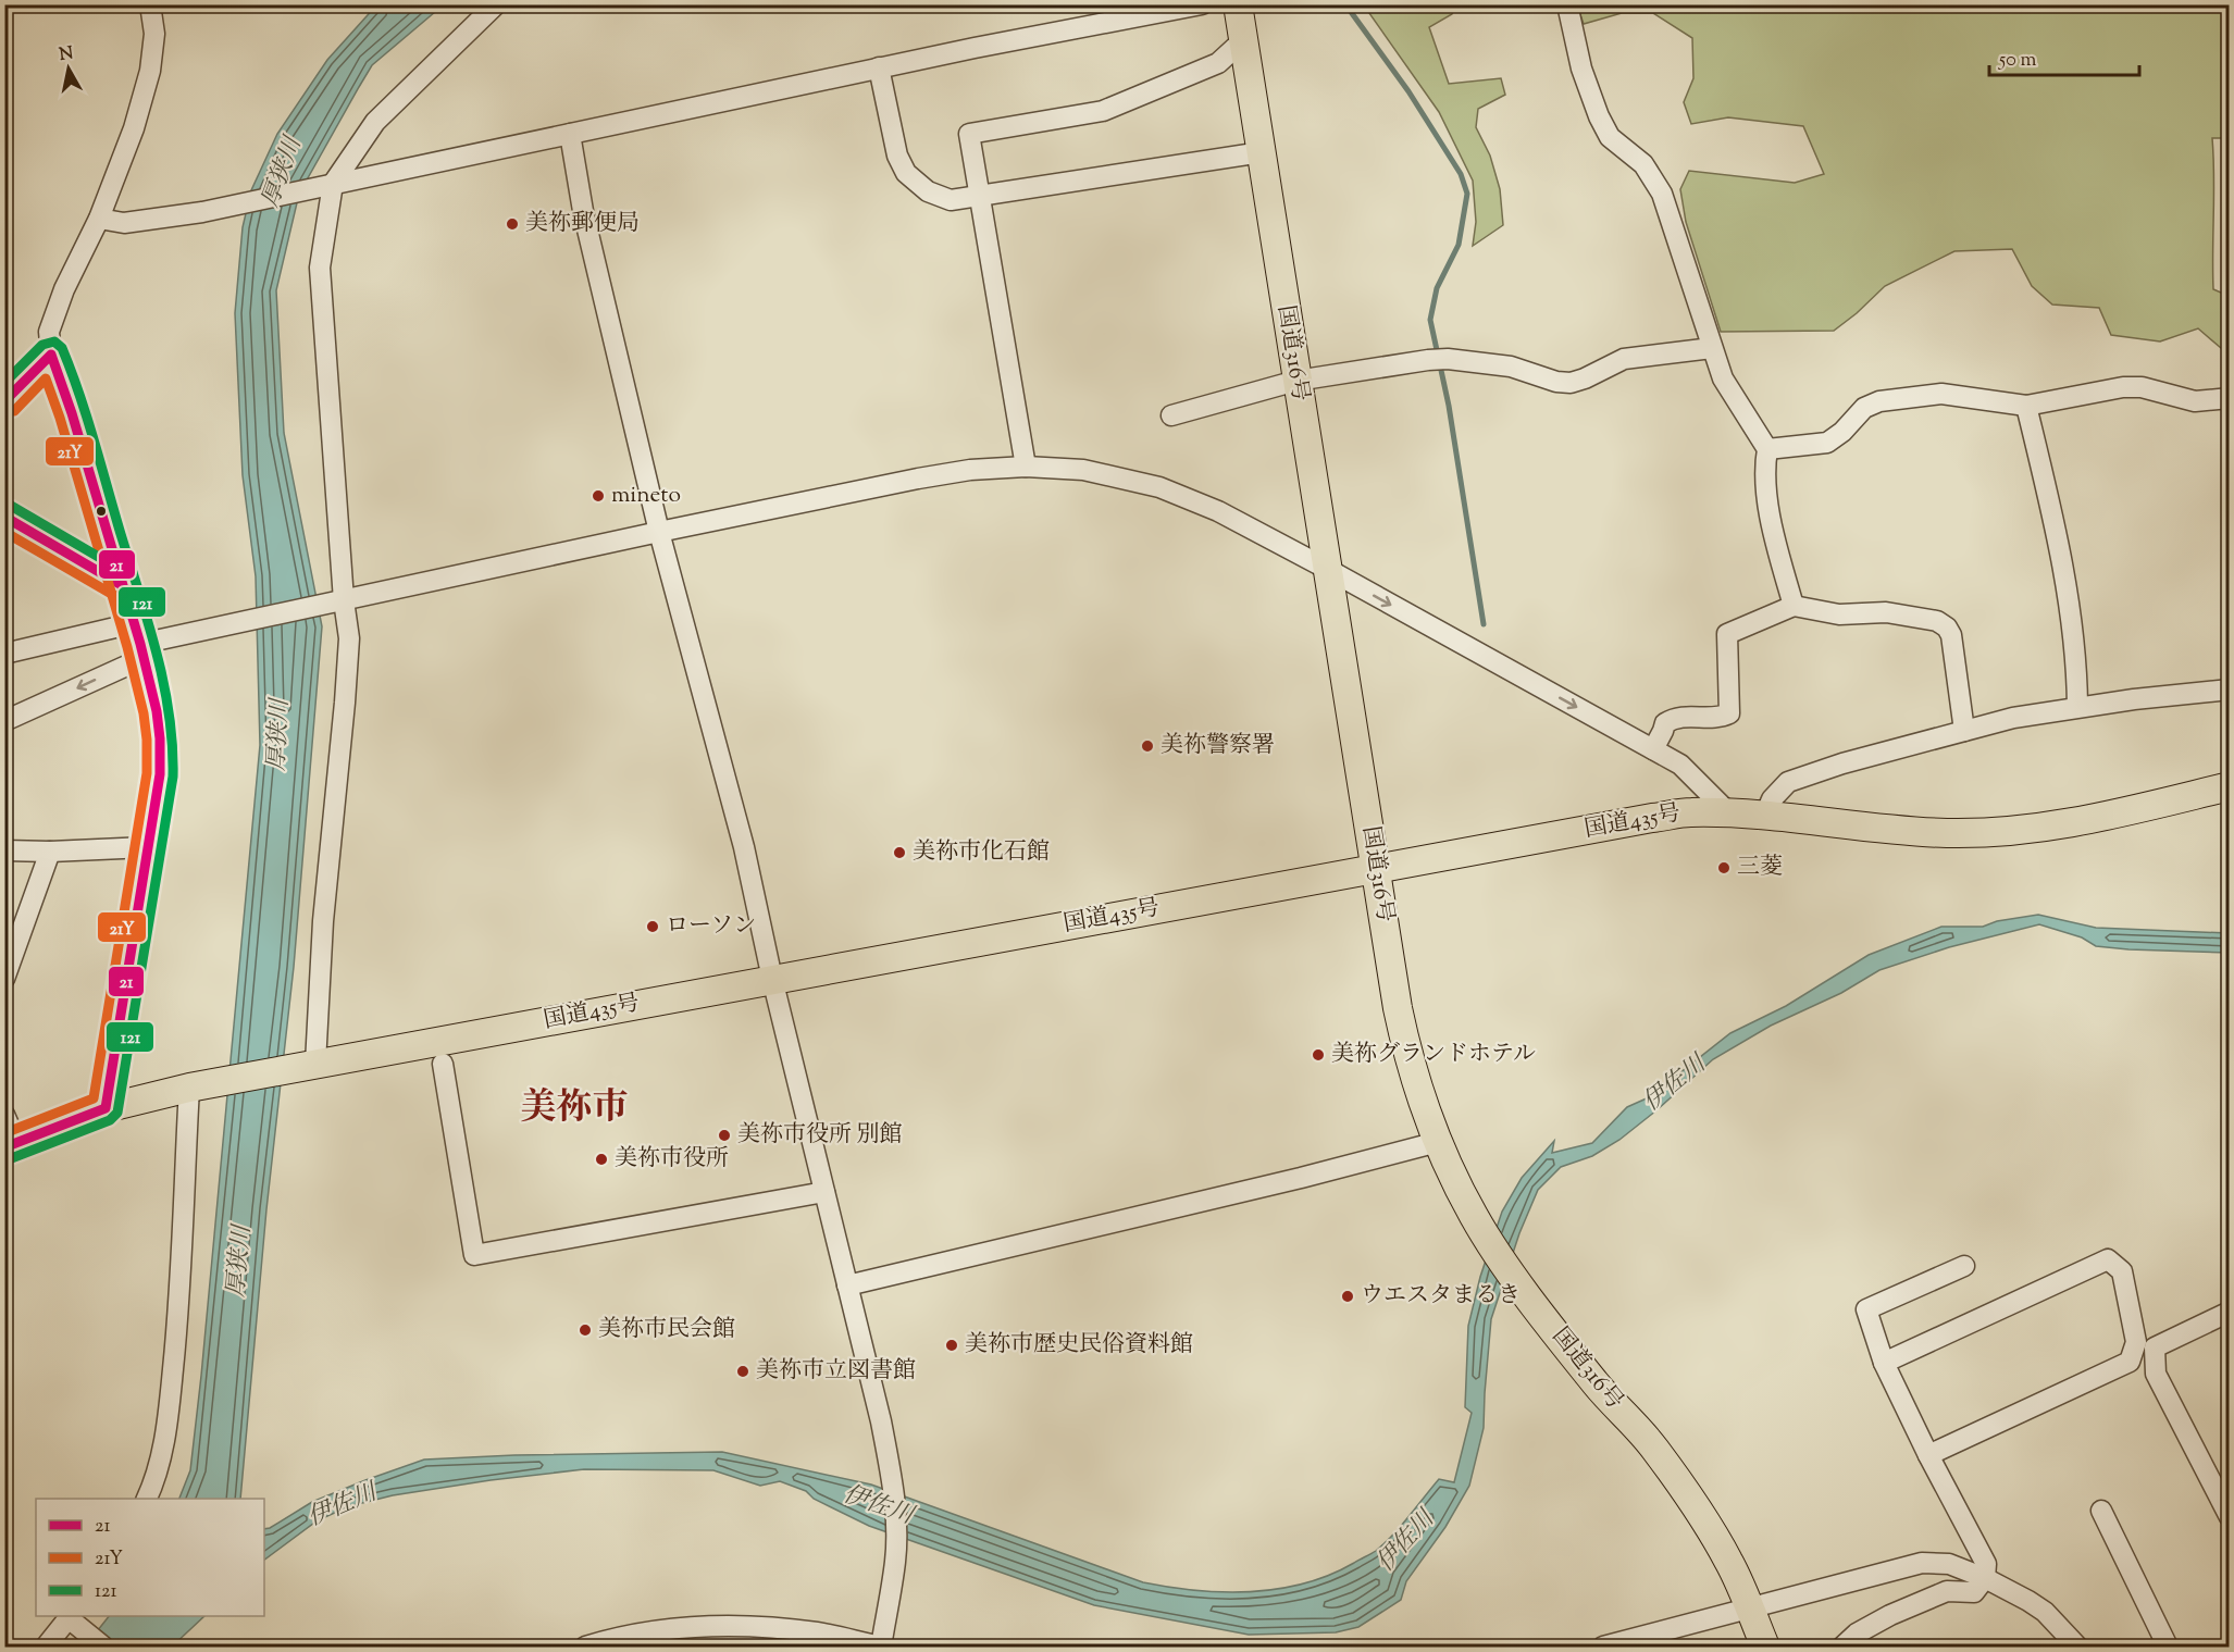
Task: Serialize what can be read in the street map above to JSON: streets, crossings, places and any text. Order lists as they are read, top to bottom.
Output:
{
  "streets": {
    "highway": ["国道316号", "国道435号"]
  },
  "crossings": [
    ["国道316号", "国道435号"]
  ],
  "districts": ["美祢市"],
  "water": ["厚狭川", "伊佐川"],
  "places": [
    "美祢郵便局",
    "mineto",
    "美祢警察署",
    "美袮市化石館",
    "三菱",
    "ローソン",
    "美祢グランドホテル",
    "美祢市役所 別館",
    "美祢市役所",
    "ウエスタまるき",
    "美祢市民会館",
    "美袮市歴史民俗資料館",
    "美祢市立図書館"
  ],
  "lines": ["transit line 121", "transit line 21", "transit line 21Y"],
  "legend": ["21", "21Y", "121"],
  "scale_bar": "50 m",
  "north": "top"
}
